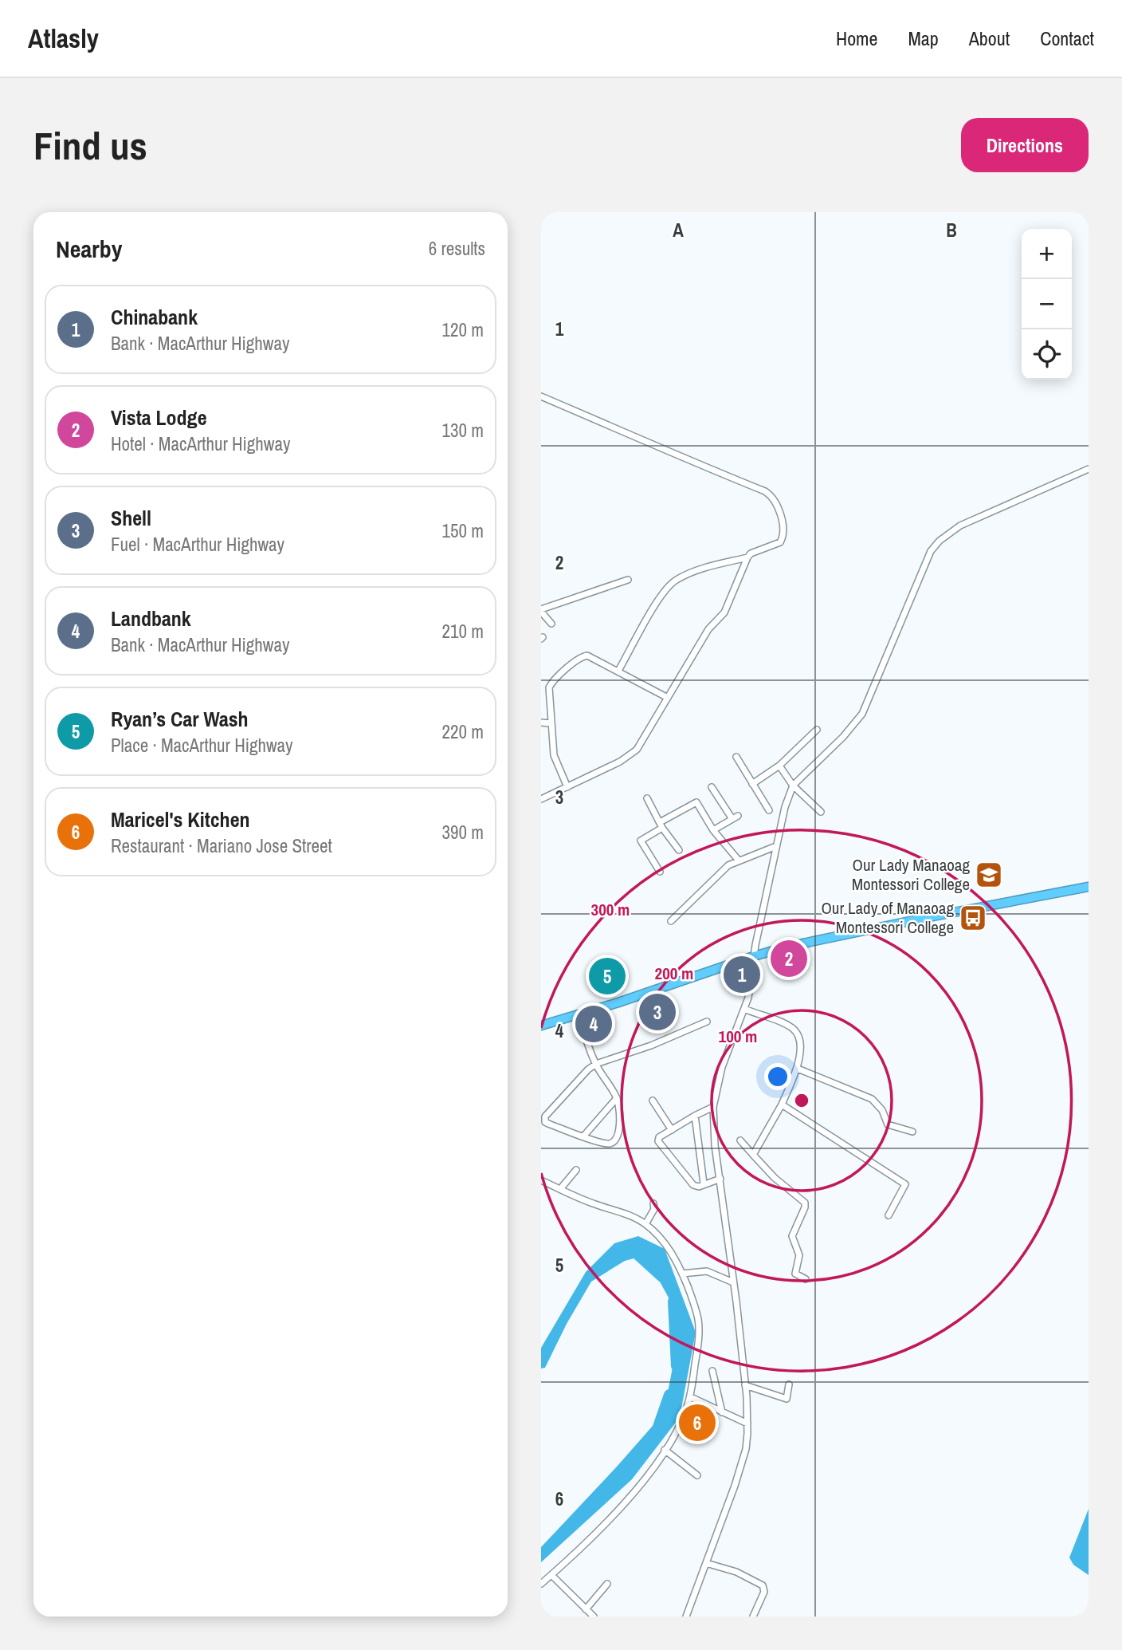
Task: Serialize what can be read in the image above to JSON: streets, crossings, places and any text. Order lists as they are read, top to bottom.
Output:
{
  "places": {
    "school or university": ["Our Lady Manaoag Montessori College"],
    "bus stop": ["Our Lady of Manaoag Montessori College"]
  },
  "page": {
    "header": "Atlasly",
    "nav": [
      "Home",
      "Map",
      "About",
      "Contact"
    ],
    "buttons": "Directions",
    "title": "Find us",
    "heading": ["Nearby", "6 results"],
    "map_buttons": ["+", "−"],
    "list": [
      {
        "mark": "1",
        "name": "Chinabank",
        "note": "Bank · MacArthur Highway",
        "value": "120 m"
      },
      {
        "mark": "2",
        "name": "Vista Lodge",
        "note": "Hotel · MacArthur Highway",
        "value": "130 m"
      },
      {
        "mark": "3",
        "name": "Shell",
        "note": "Fuel · MacArthur Highway",
        "value": "150 m"
      },
      {
        "mark": "4",
        "name": "Landbank",
        "note": "Bank · MacArthur Highway",
        "value": "210 m"
      },
      {
        "mark": "5",
        "name": "Ryan’s Car Wash",
        "note": "Place · MacArthur Highway",
        "value": "220 m"
      },
      {
        "mark": "6",
        "name": "Maricel's Kitchen",
        "note": "Restaurant · Mariano Jose Street",
        "value": "390 m"
      }
    ],
    "pins": [
      "2",
      "1",
      "5",
      "3",
      "4",
      "6"
    ]
  },
  "grid": {
    "columns": ["A", "B"],
    "rows": [
      "1",
      "2",
      "3",
      "4",
      "5",
      "6"
    ]
  },
  "rings": ["300 m", "200 m", "100 m"]
}
